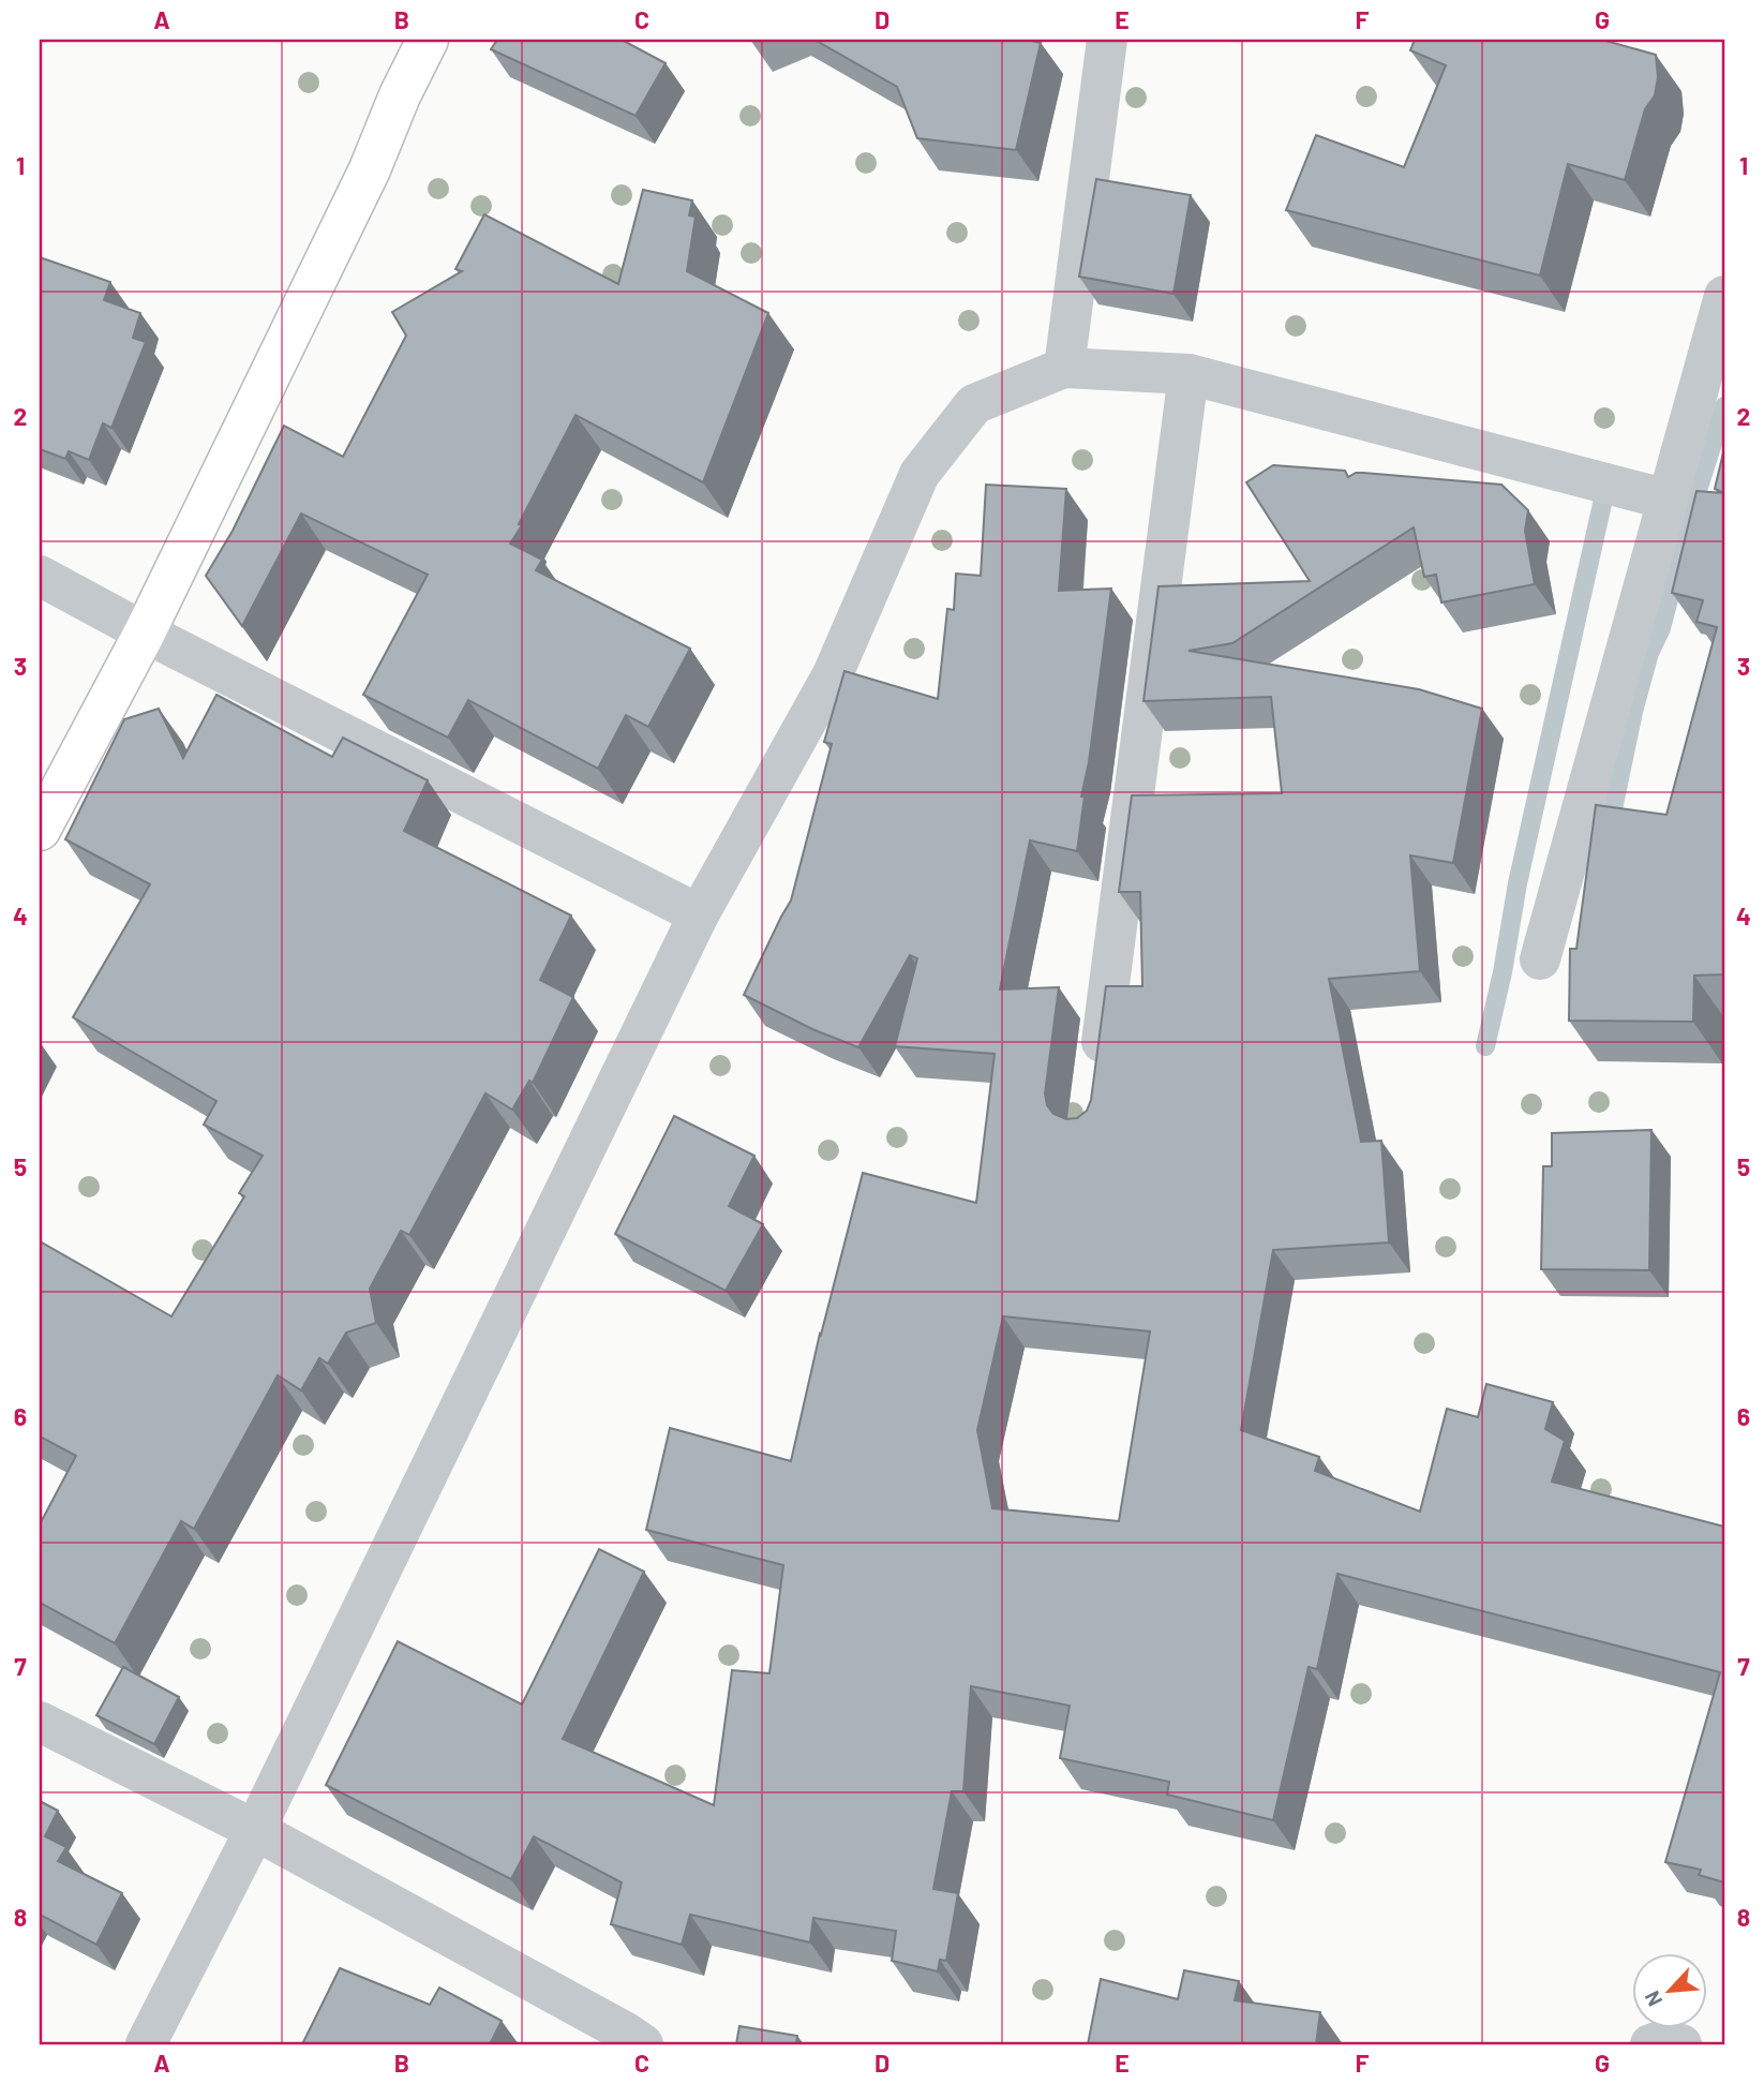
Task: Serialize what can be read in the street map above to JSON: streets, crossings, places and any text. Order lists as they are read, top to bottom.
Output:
{
  "north": "bottom left",
  "grid": {
    "columns": [
      "A",
      "B",
      "C",
      "D",
      "E",
      "F",
      "G"
    ],
    "rows": [
      "1",
      "2",
      "3",
      "4",
      "5",
      "6",
      "7",
      "8"
    ]
  }
}
